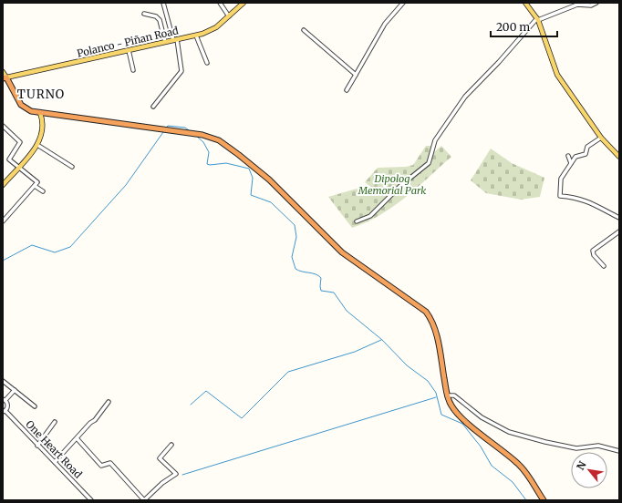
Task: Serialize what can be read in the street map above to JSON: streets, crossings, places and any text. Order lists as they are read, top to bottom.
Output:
{
  "streets": {
    "main road": ["Polanco - Piñan Road"],
    "street": ["One Heart Road"]
  },
  "districts": ["TURNO"],
  "parks": ["Dipolog Memorial Park"],
  "scale_bar": "200 m",
  "north": "top left"
}
